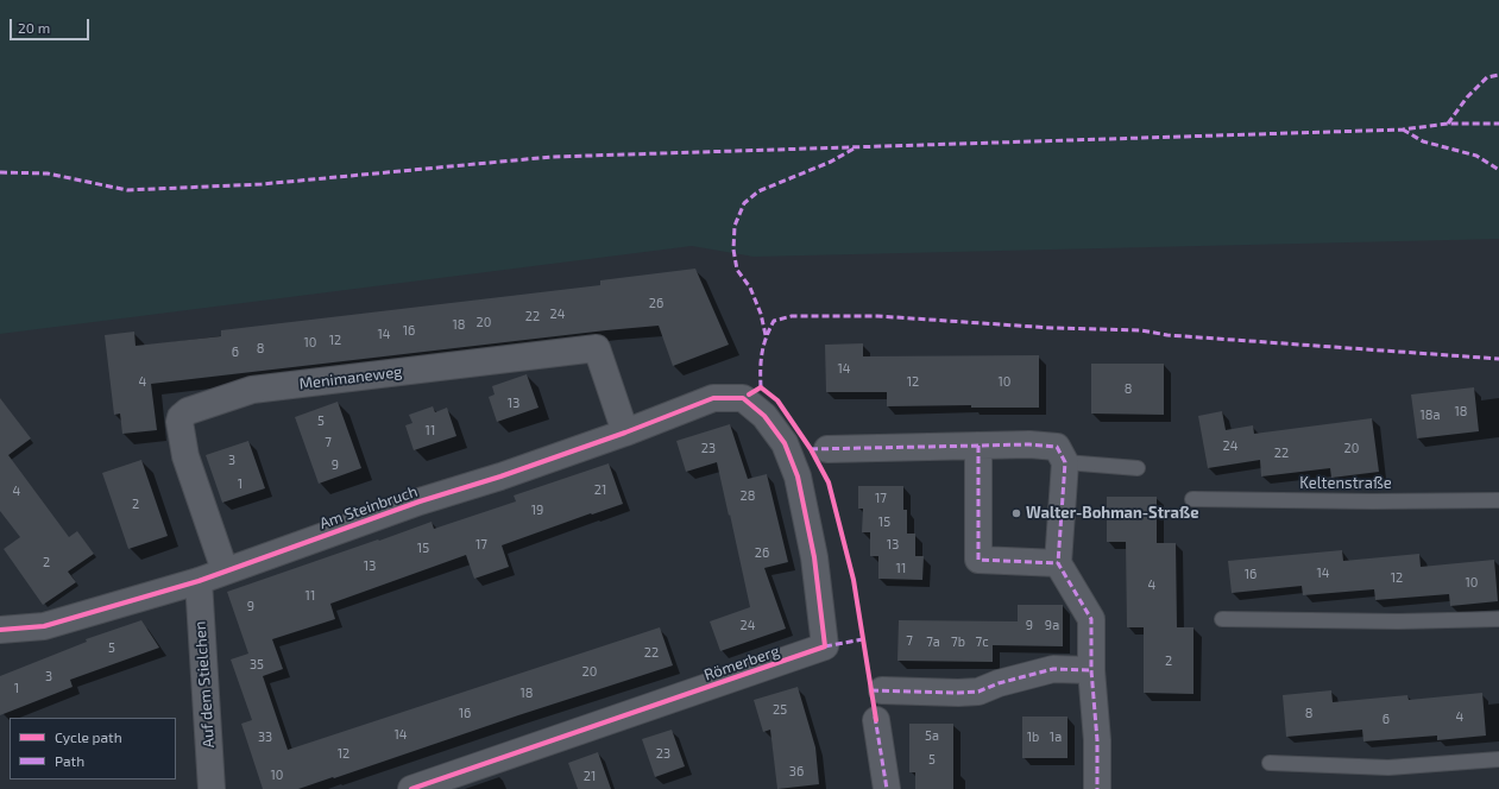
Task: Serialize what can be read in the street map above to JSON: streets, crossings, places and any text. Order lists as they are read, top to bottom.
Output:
{
  "streets": {
    "street": [
      "Menimaneweg",
      "Am Steinbruch",
      "Römerberg",
      "Auf dem Stielchen"
    ],
    "lane": ["Keltenstraße"]
  },
  "crossings": [
    ["Menimaneweg", "Am Steinbruch"],
    ["Am Steinbruch", "Römerberg"],
    ["Am Steinbruch", "Auf dem Stielchen"]
  ],
  "places": ["Walter-Bohman-Straße"],
  "house_numbers": [
    "26",
    "24",
    "22",
    "20",
    "18",
    "16",
    "14",
    "12",
    "10",
    "8",
    "6",
    "14",
    "4",
    "12",
    "10",
    "8",
    "13",
    "18",
    "18a",
    "5",
    "11",
    "7",
    "24",
    "23",
    "20",
    "22",
    "3",
    "9",
    "1",
    "21",
    "4",
    "28",
    "17",
    "2",
    "19",
    "15",
    "17",
    "13",
    "15",
    "26",
    "2",
    "13",
    "11",
    "14",
    "16",
    "12",
    "10",
    "4",
    "11",
    "9",
    "24",
    "9",
    "9a",
    "7",
    "7a",
    "7b",
    "7c",
    "5",
    "22",
    "2",
    "35",
    "20",
    "3",
    "1",
    "18",
    "25",
    "16",
    "8",
    "4",
    "6",
    "14",
    "5a",
    "33",
    "1b",
    "1a",
    "12",
    "23",
    "5",
    "36",
    "10",
    "21"
  ],
  "legend": ["Cycle path", "Path"],
  "scale_bar": "20 m"
}
